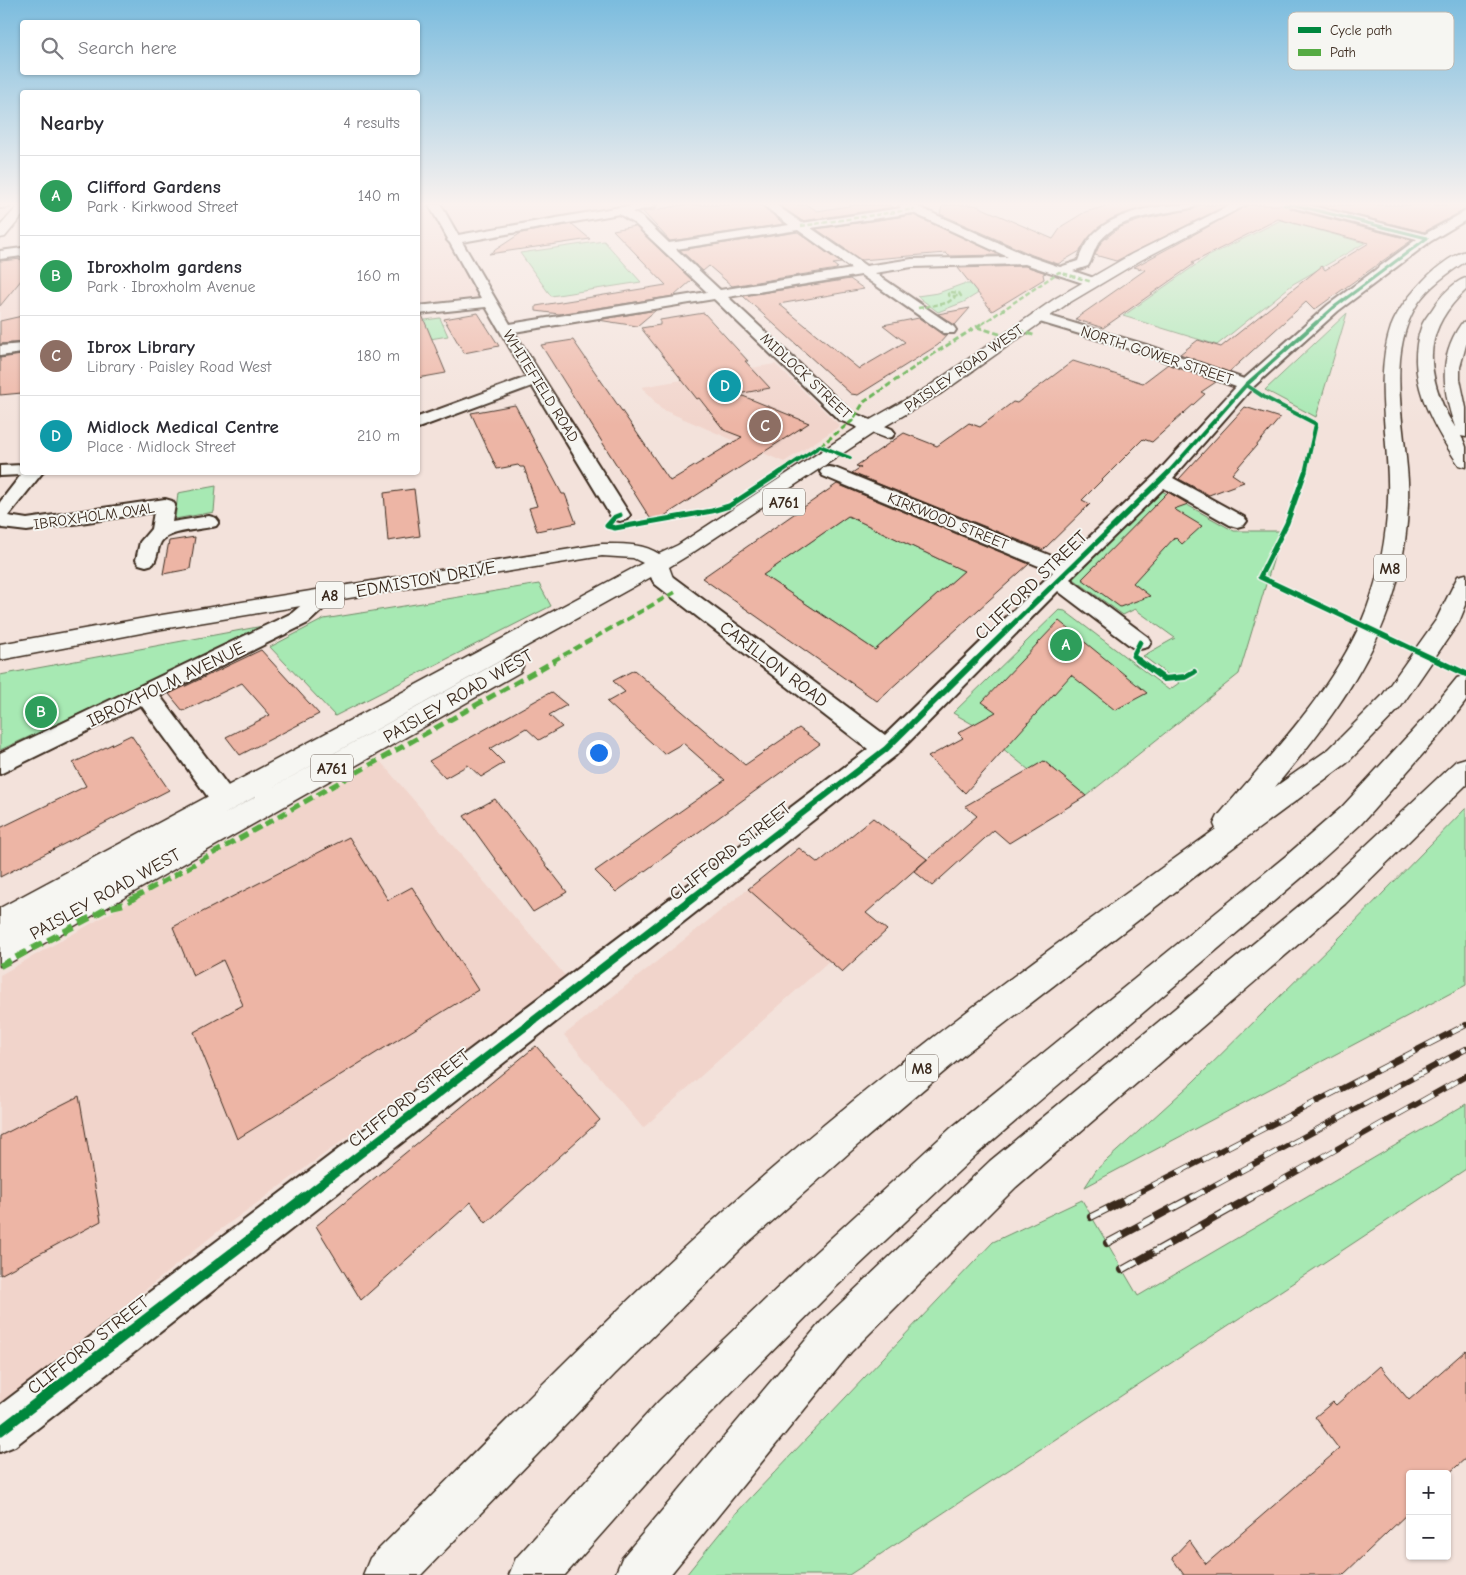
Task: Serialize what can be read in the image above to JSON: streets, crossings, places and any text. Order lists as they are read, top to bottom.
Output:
{
  "streets": {
    "main road": [
      "PAISLEY ROAD WEST",
      "A761",
      "M8",
      "EDMISTON DRIVE",
      "A8"
    ],
    "street": [
      "NORTH GOWER STREET",
      "MIDLOCK STREET",
      "WHITEFIELD ROAD",
      "IBROXHOLM OVAL",
      "KIRKWOOD STREET",
      "CLIFFORD STREET",
      "CARILLON ROAD",
      "IBROXHOLM AVENUE"
    ]
  },
  "crossings": [
    ["NORTH GOWER STREET", "PAISLEY ROAD WEST"],
    ["NORTH GOWER STREET", "CLIFFORD STREET"],
    ["PAISLEY ROAD WEST", "MIDLOCK STREET"],
    ["PAISLEY ROAD WEST", "KIRKWOOD STREET"],
    ["PAISLEY ROAD WEST", "EDMISTON DRIVE"],
    ["PAISLEY ROAD WEST", "CARILLON ROAD"],
    ["KIRKWOOD STREET", "CLIFFORD STREET"],
    ["EDMISTON DRIVE", "CARILLON ROAD"],
    ["EDMISTON DRIVE", "IBROXHOLM AVENUE"],
    ["CLIFFORD STREET", "CARILLON ROAD"]
  ],
  "legend": ["Cycle path", "Path"],
  "page": {
    "search": "Search here",
    "heading": ["Nearby", "4 results"],
    "list": [
      {
        "mark": "A",
        "name": "Clifford Gardens",
        "note": "Park · Kirkwood Street",
        "value": "140 m"
      },
      {
        "mark": "B",
        "name": "Ibroxholm gardens",
        "note": "Park · Ibroxholm Avenue",
        "value": "160 m"
      },
      {
        "mark": "C",
        "name": "Ibrox Library",
        "note": "Library · Paisley Road West",
        "value": "180 m"
      },
      {
        "mark": "D",
        "name": "Midlock Medical Centre",
        "note": "Place · Midlock Street",
        "value": "210 m"
      }
    ],
    "pins": [
      "D",
      "C",
      "A",
      "B"
    ],
    "map_buttons": ["+", "−"]
  }
}
